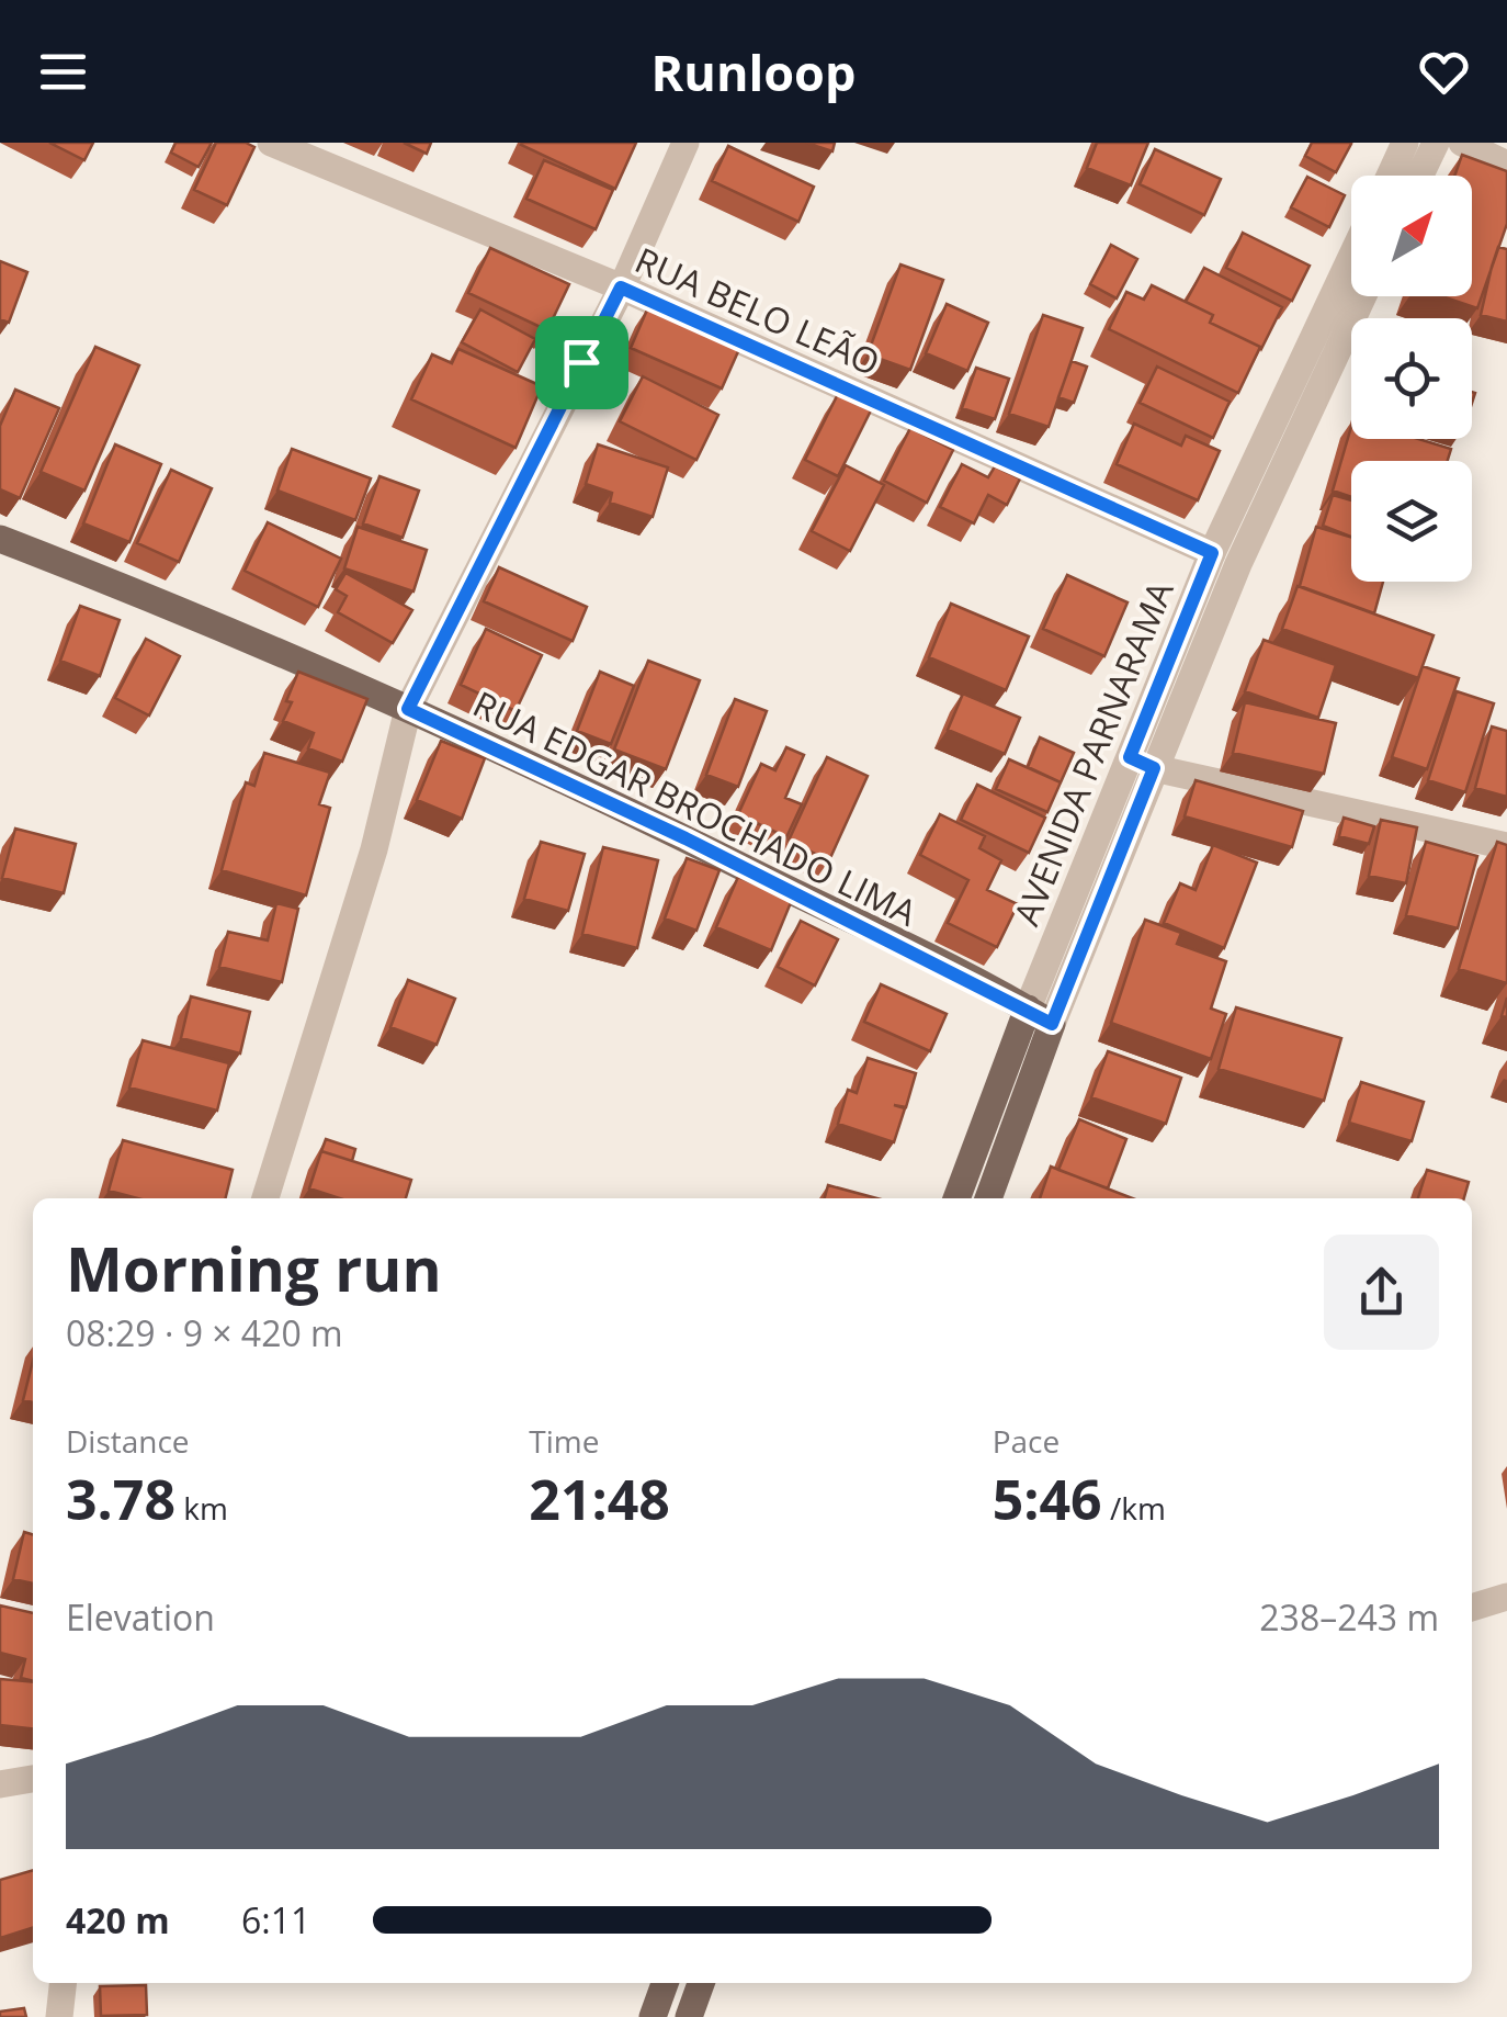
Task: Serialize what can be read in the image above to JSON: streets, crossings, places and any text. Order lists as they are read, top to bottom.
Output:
{
  "streets": {
    "main road": ["AVENIDA PARNARAMA", "RUA EDGAR BROCHADO LIMA"],
    "street": ["RUA BELO LEÃO"]
  },
  "crossings": [
    ["RUA BELO LEÃO", "AVENIDA PARNARAMA"],
    ["AVENIDA PARNARAMA", "RUA EDGAR BROCHADO LIMA"]
  ],
  "north": "top right",
  "page": {
    "header": "Runloop",
    "heading": ["Morning run", "08:29 · 9 × 420 m"],
    "stats": [
      ["Distance", "3.78 km"],
      ["Time", "21:48"],
      ["Pace", "5:46 /km"]
    ],
    "chart": ["Elevation", "238–243 m"],
    "list": [
      {
        "name": "420 m",
        "note": "6:11"
      }
    ]
  }
}
